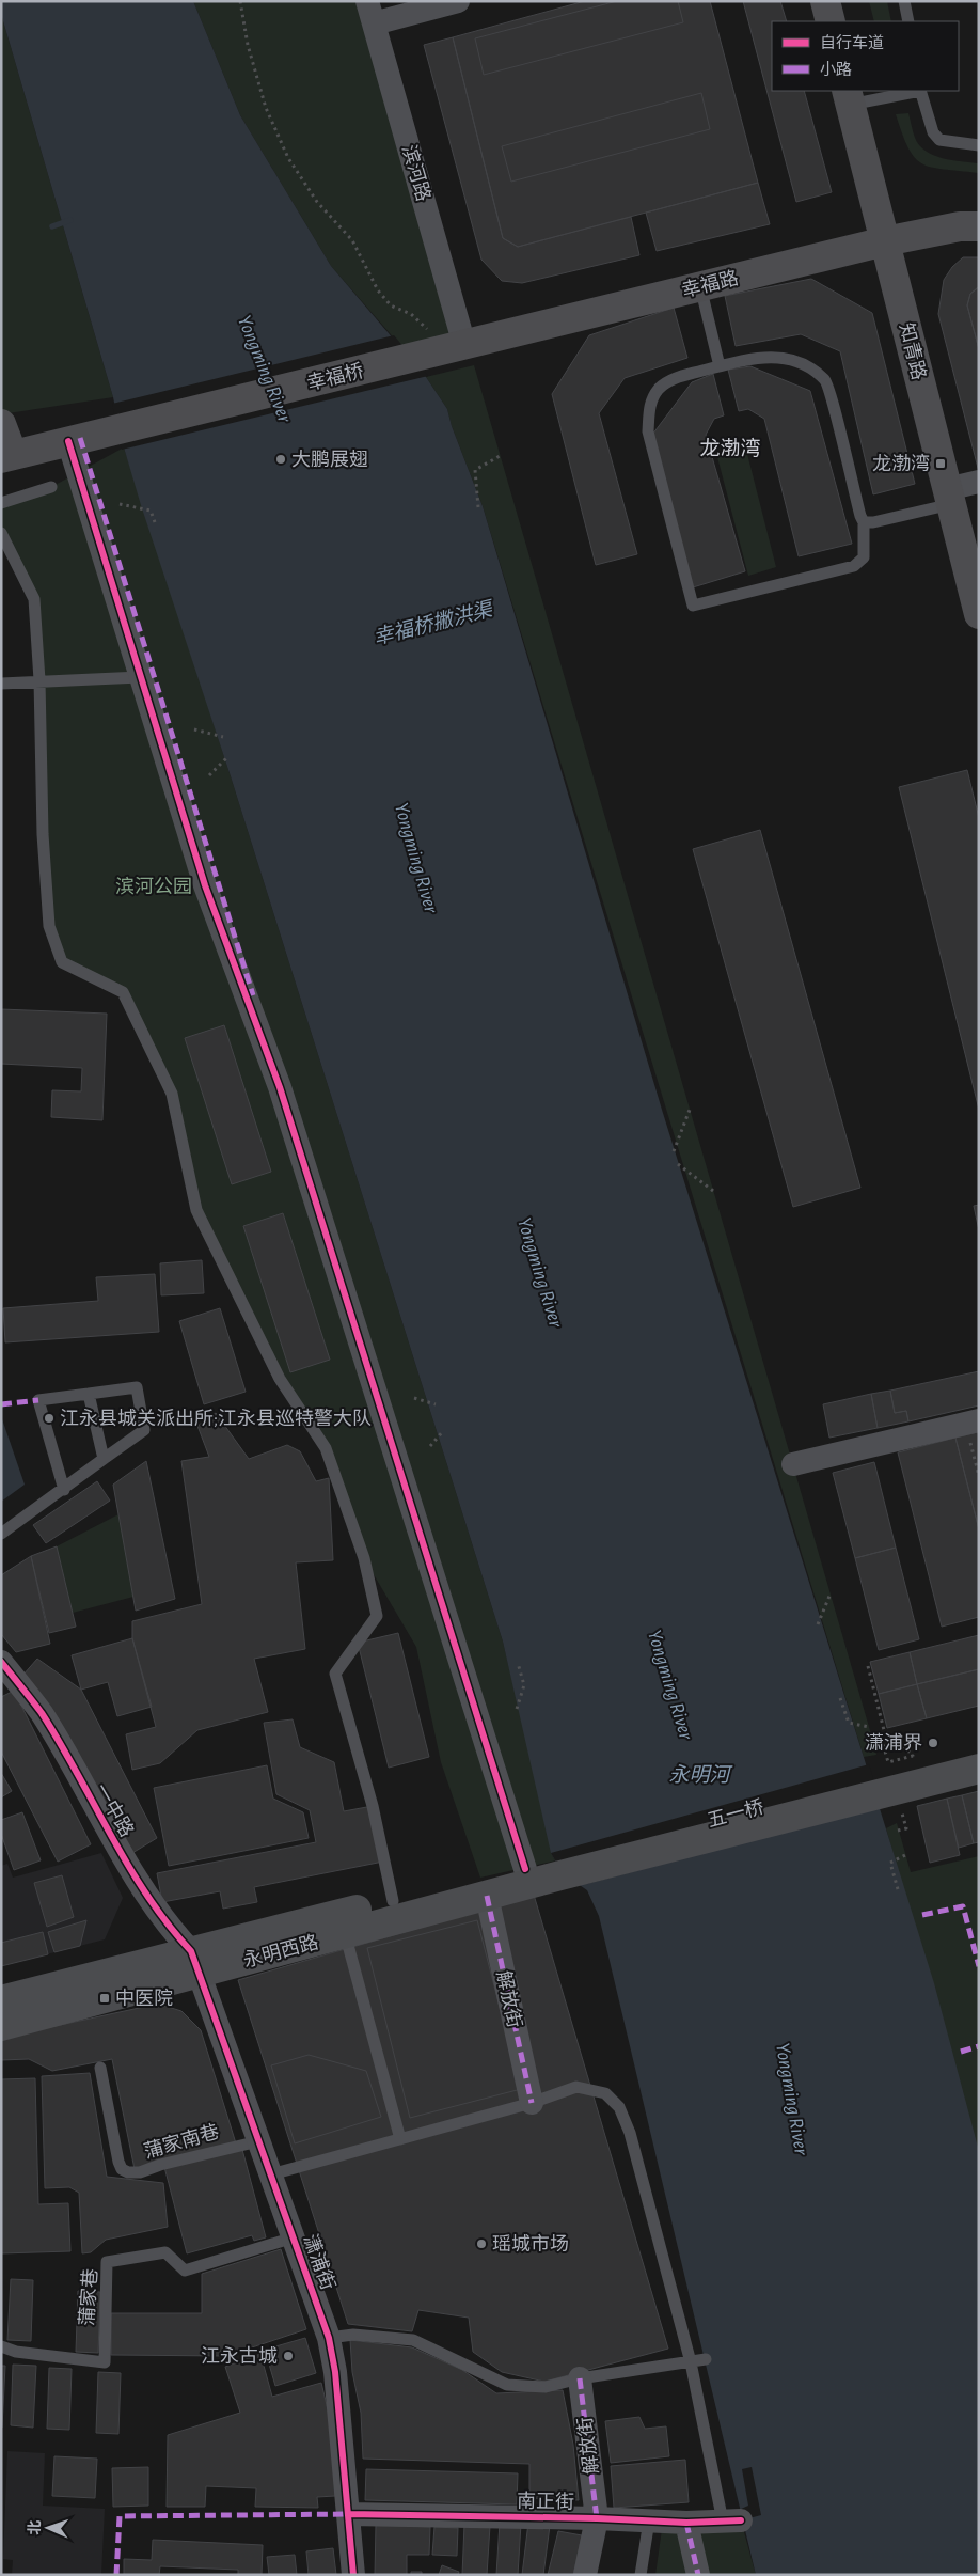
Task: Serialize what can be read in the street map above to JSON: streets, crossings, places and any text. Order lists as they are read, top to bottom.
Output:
{
  "streets": {
    "main road": [
      "幸福路",
      "知青路",
      "幸福桥",
      "五一桥",
      "永明西路"
    ],
    "street": [
      "滨河路",
      "一中路",
      "解放街",
      "潇浦街",
      "南正街"
    ],
    "lane": ["蒲家南巷", "蒲家巷"]
  },
  "crossings": [
    ["滨河路", "幸福路"],
    ["滨河路", "幸福桥"],
    ["幸福路", "知青路"],
    ["幸福路", "幸福桥"],
    ["一中路", "永明西路"],
    ["一中路", "潇浦街"],
    ["五一桥", "永明西路"],
    ["永明西路", "解放街"],
    ["永明西路", "潇浦街"],
    ["解放街", "南正街"],
    ["蒲家南巷", "潇浦街"],
    ["潇浦街", "蒲家巷"],
    ["潇浦街", "南正街"]
  ],
  "districts": ["龙渤湾"],
  "water": ["Yongming River", "幸福桥撇洪渠", "永明河"],
  "parks": ["滨河公园"],
  "places": {
    "other": [
      "大鹏展翅",
      "江永县城关派出所;江永县巡特警大队",
      "潇浦界",
      "瑶城市场",
      "江永古城"
    ],
    "transit": ["龙渤湾", "中医院"]
  },
  "legend": ["自行车道", "小路"],
  "north": "left"
}
